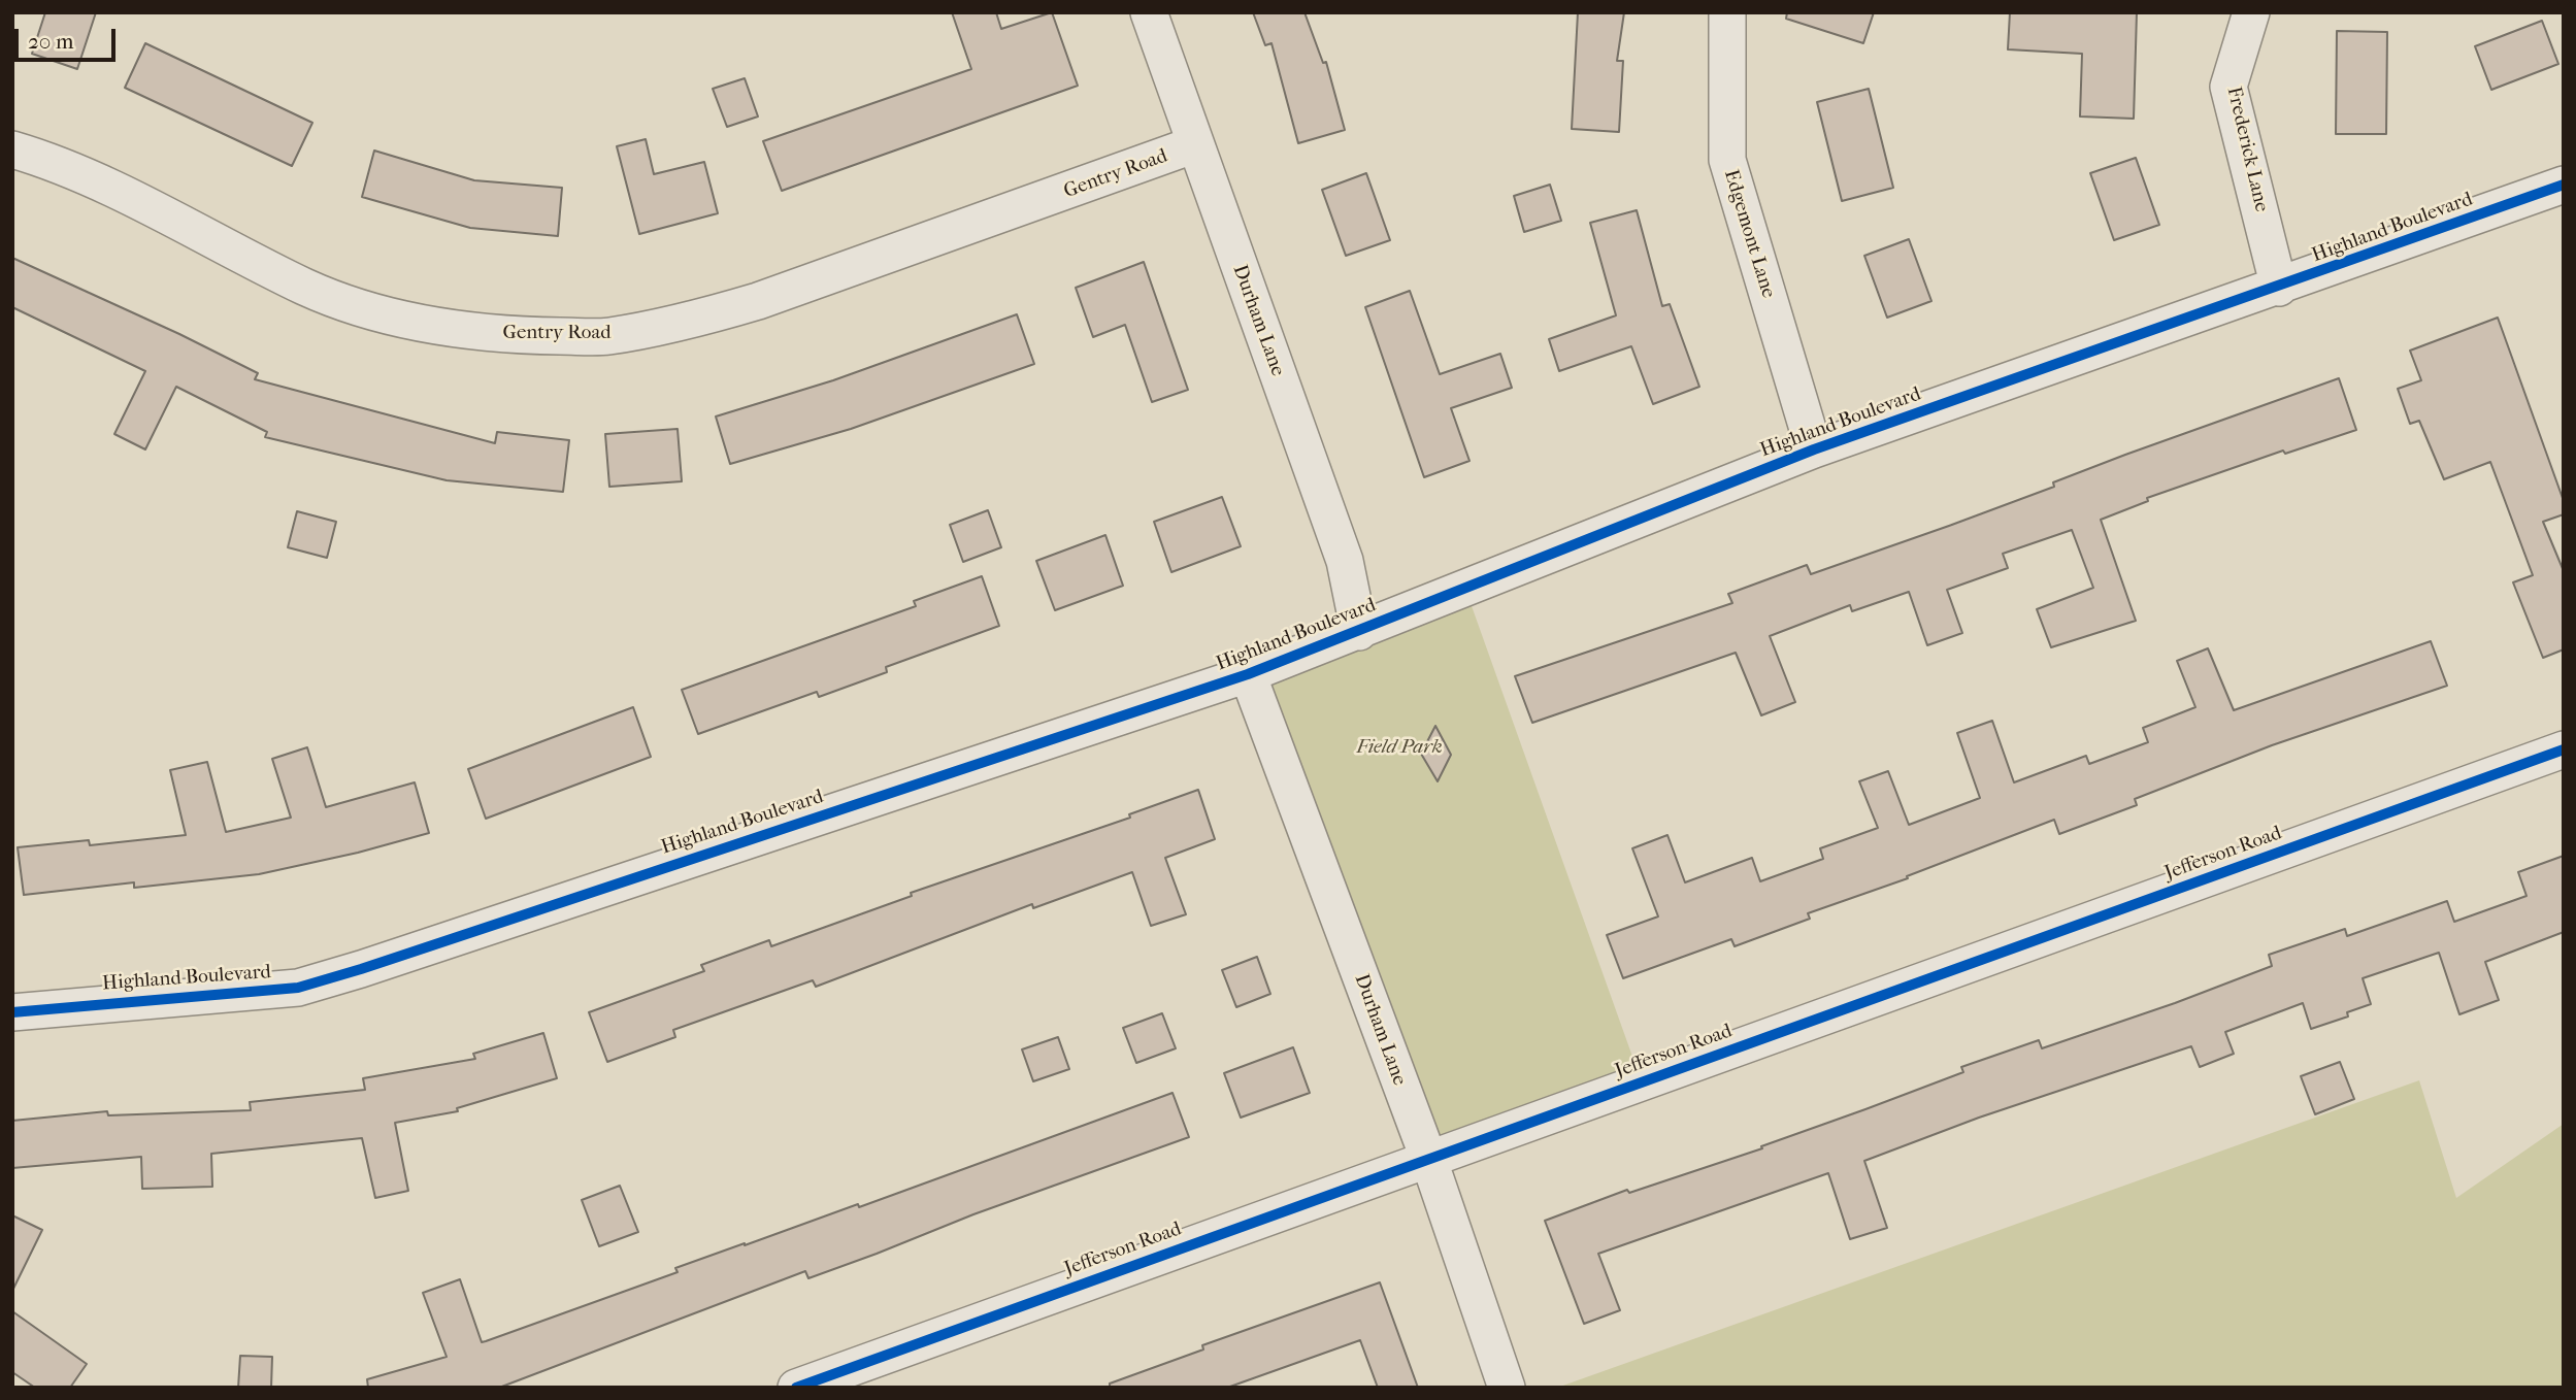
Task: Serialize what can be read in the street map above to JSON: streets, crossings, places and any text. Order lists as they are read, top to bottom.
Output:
{
  "streets": {
    "street": [
      "Frederick Lane",
      "Gentry Road",
      "Highland Boulevard",
      "Edgemont Lane",
      "Durham Lane",
      "Jefferson Road"
    ]
  },
  "crossings": [
    ["Frederick Lane", "Highland Boulevard"],
    ["Gentry Road", "Durham Lane"],
    ["Highland Boulevard", "Edgemont Lane"],
    ["Highland Boulevard", "Durham Lane"],
    ["Durham Lane", "Jefferson Road"]
  ],
  "parks": ["Field Park"],
  "scale_bar": "20 m"
}
